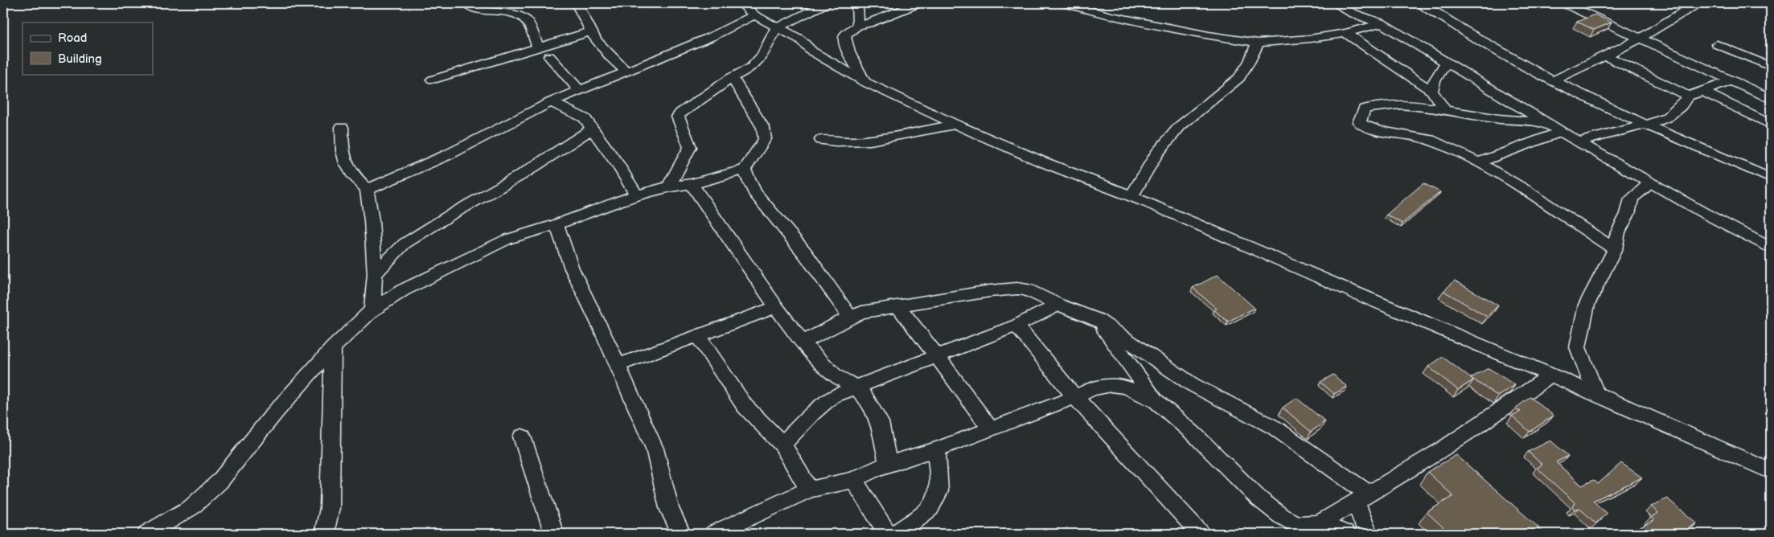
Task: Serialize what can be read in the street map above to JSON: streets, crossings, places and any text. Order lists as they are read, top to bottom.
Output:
{
  "legend": ["Road", "Building"]
}
